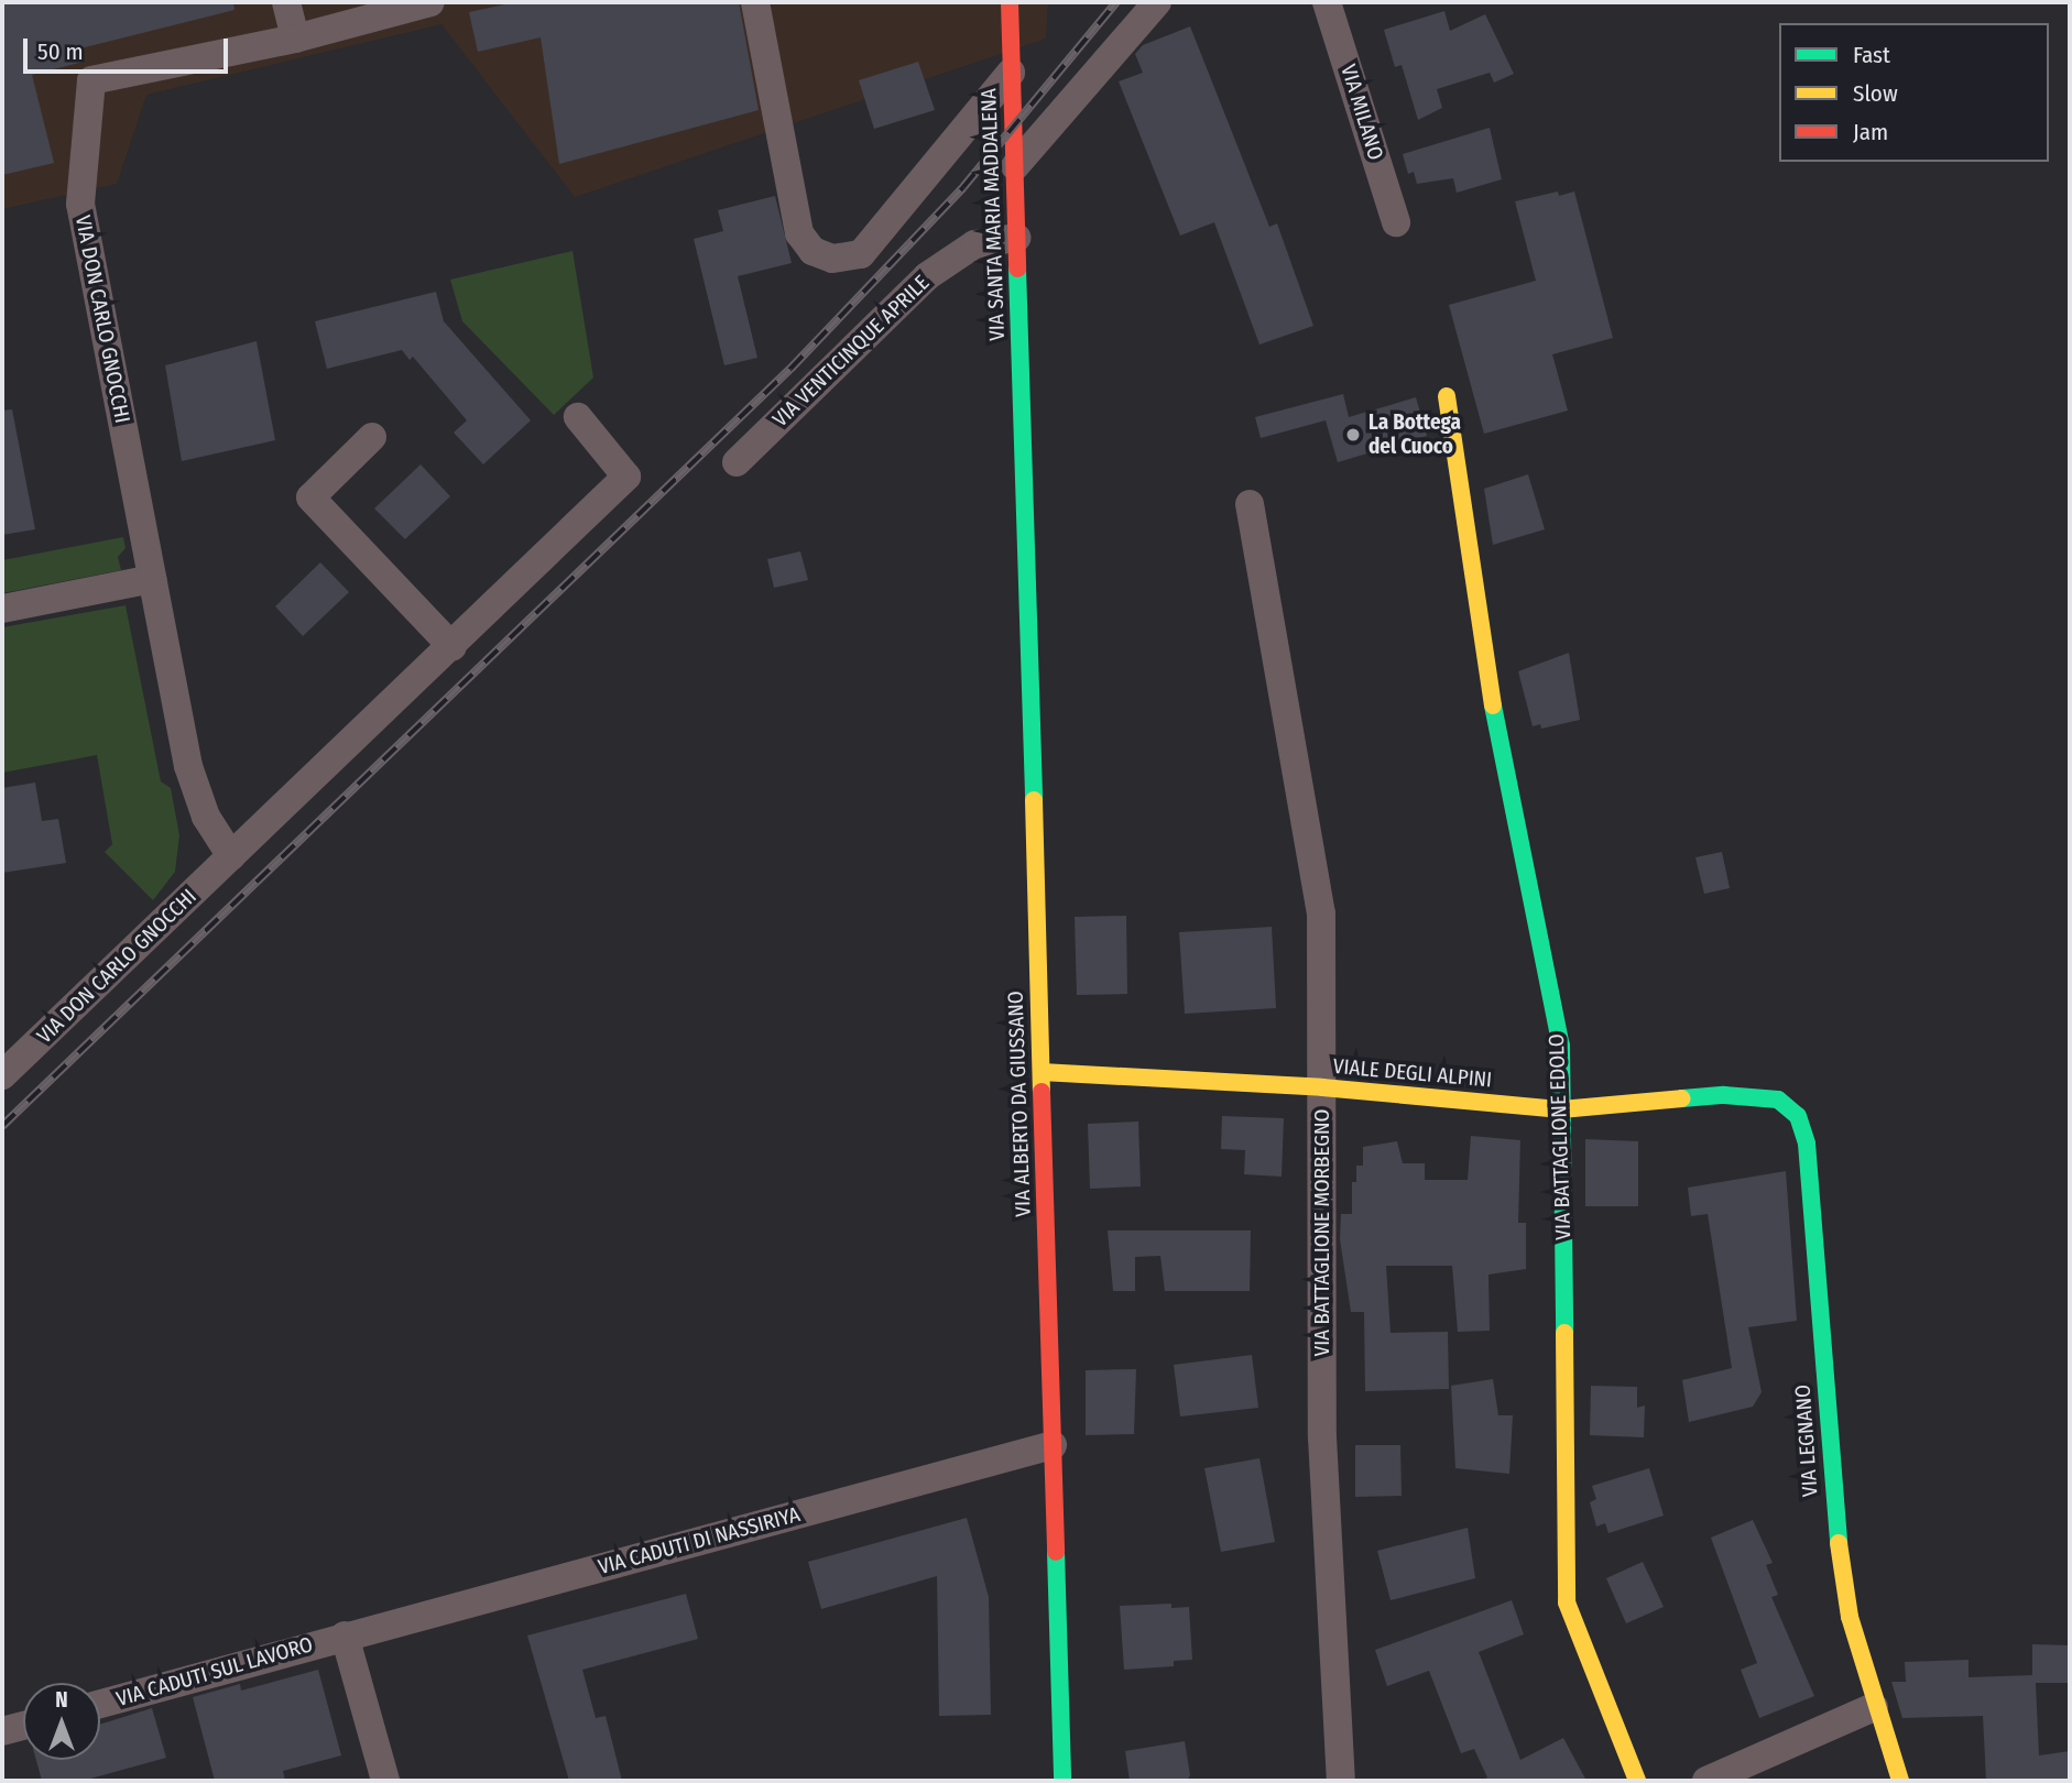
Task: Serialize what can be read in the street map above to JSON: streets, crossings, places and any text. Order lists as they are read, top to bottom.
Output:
{
  "streets": {
    "street": [
      "VIA MILANO",
      "VIA SANTA MARIA MADDALENA",
      "VIA DON CARLO GNOCCHI",
      "VIA VENTICINQUE APRILE",
      "VIALE DEGLI ALPINI",
      "VIA ALBERTO DA GIUSSANO",
      "VIA BATTAGLIONE EDOLO",
      "VIA BATTAGLIONE MORBEGNO",
      "VIA LEGNANO",
      "VIA CADUTI DI NASSIRIYA",
      "VIA CADUTI SUL LAVORO"
    ]
  },
  "crossings": [
    ["VIA SANTA MARIA MADDALENA", "VIA VENTICINQUE APRILE"],
    ["VIA SANTA MARIA MADDALENA", "VIA ALBERTO DA GIUSSANO"],
    ["VIALE DEGLI ALPINI", "VIA ALBERTO DA GIUSSANO"],
    ["VIALE DEGLI ALPINI", "VIA BATTAGLIONE EDOLO"],
    ["VIALE DEGLI ALPINI", "VIA BATTAGLIONE MORBEGNO"],
    ["VIALE DEGLI ALPINI", "VIA LEGNANO"],
    ["VIA ALBERTO DA GIUSSANO", "VIA CADUTI DI NASSIRIYA"],
    ["VIA CADUTI DI NASSIRIYA", "VIA CADUTI SUL LAVORO"]
  ],
  "places": ["La Bottega del Cuoco"],
  "legend": ["Fast", "Slow", "Jam"],
  "scale_bar": "50 m",
  "north": "top"
}
